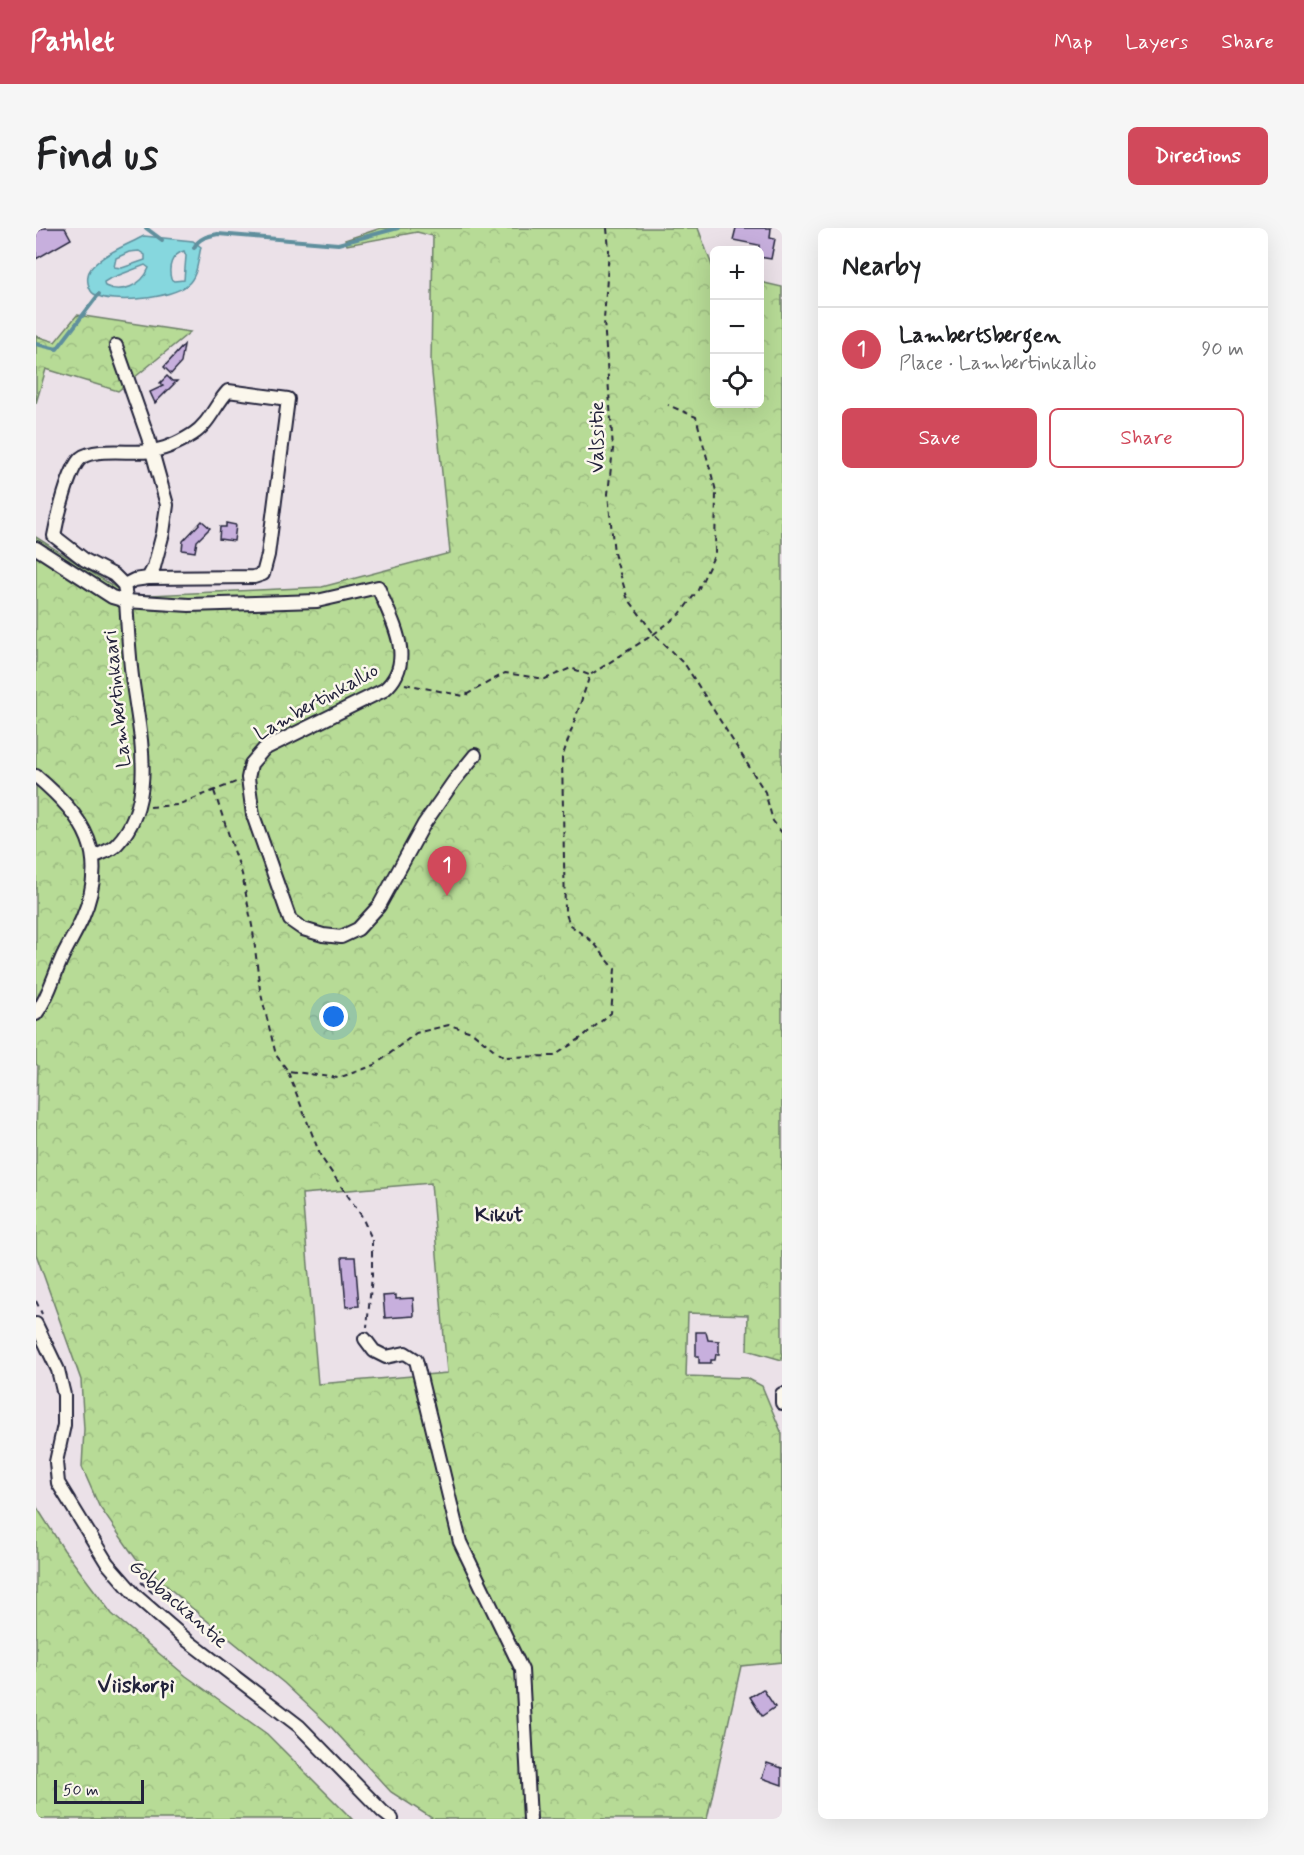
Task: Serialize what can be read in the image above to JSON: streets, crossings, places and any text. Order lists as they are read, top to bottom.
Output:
{
  "streets": {
    "street": ["Lambertinkaari", "Lambertinkallio", "Gobbackantie"],
    "path": ["Valssitie"]
  },
  "crossings": [
    ["Lambertinkaari", "Lambertinkallio"]
  ],
  "districts": ["Kikut", "Viiskorpi"],
  "scale_bar": "50 m",
  "page": {
    "header": "Pathlet",
    "nav": ["Map", "Layers", "Share"],
    "buttons": [
      "Directions",
      ["Save", "Share"]
    ],
    "title": "Find us",
    "heading": "Nearby",
    "map_buttons": ["+", "−"],
    "list": [
      {
        "mark": "1",
        "name": "Lambertsbergen",
        "note": "Place · Lambertinkallio",
        "value": "90 m"
      }
    ],
    "pins": "1",
    "scale": "50 m"
  }
}
